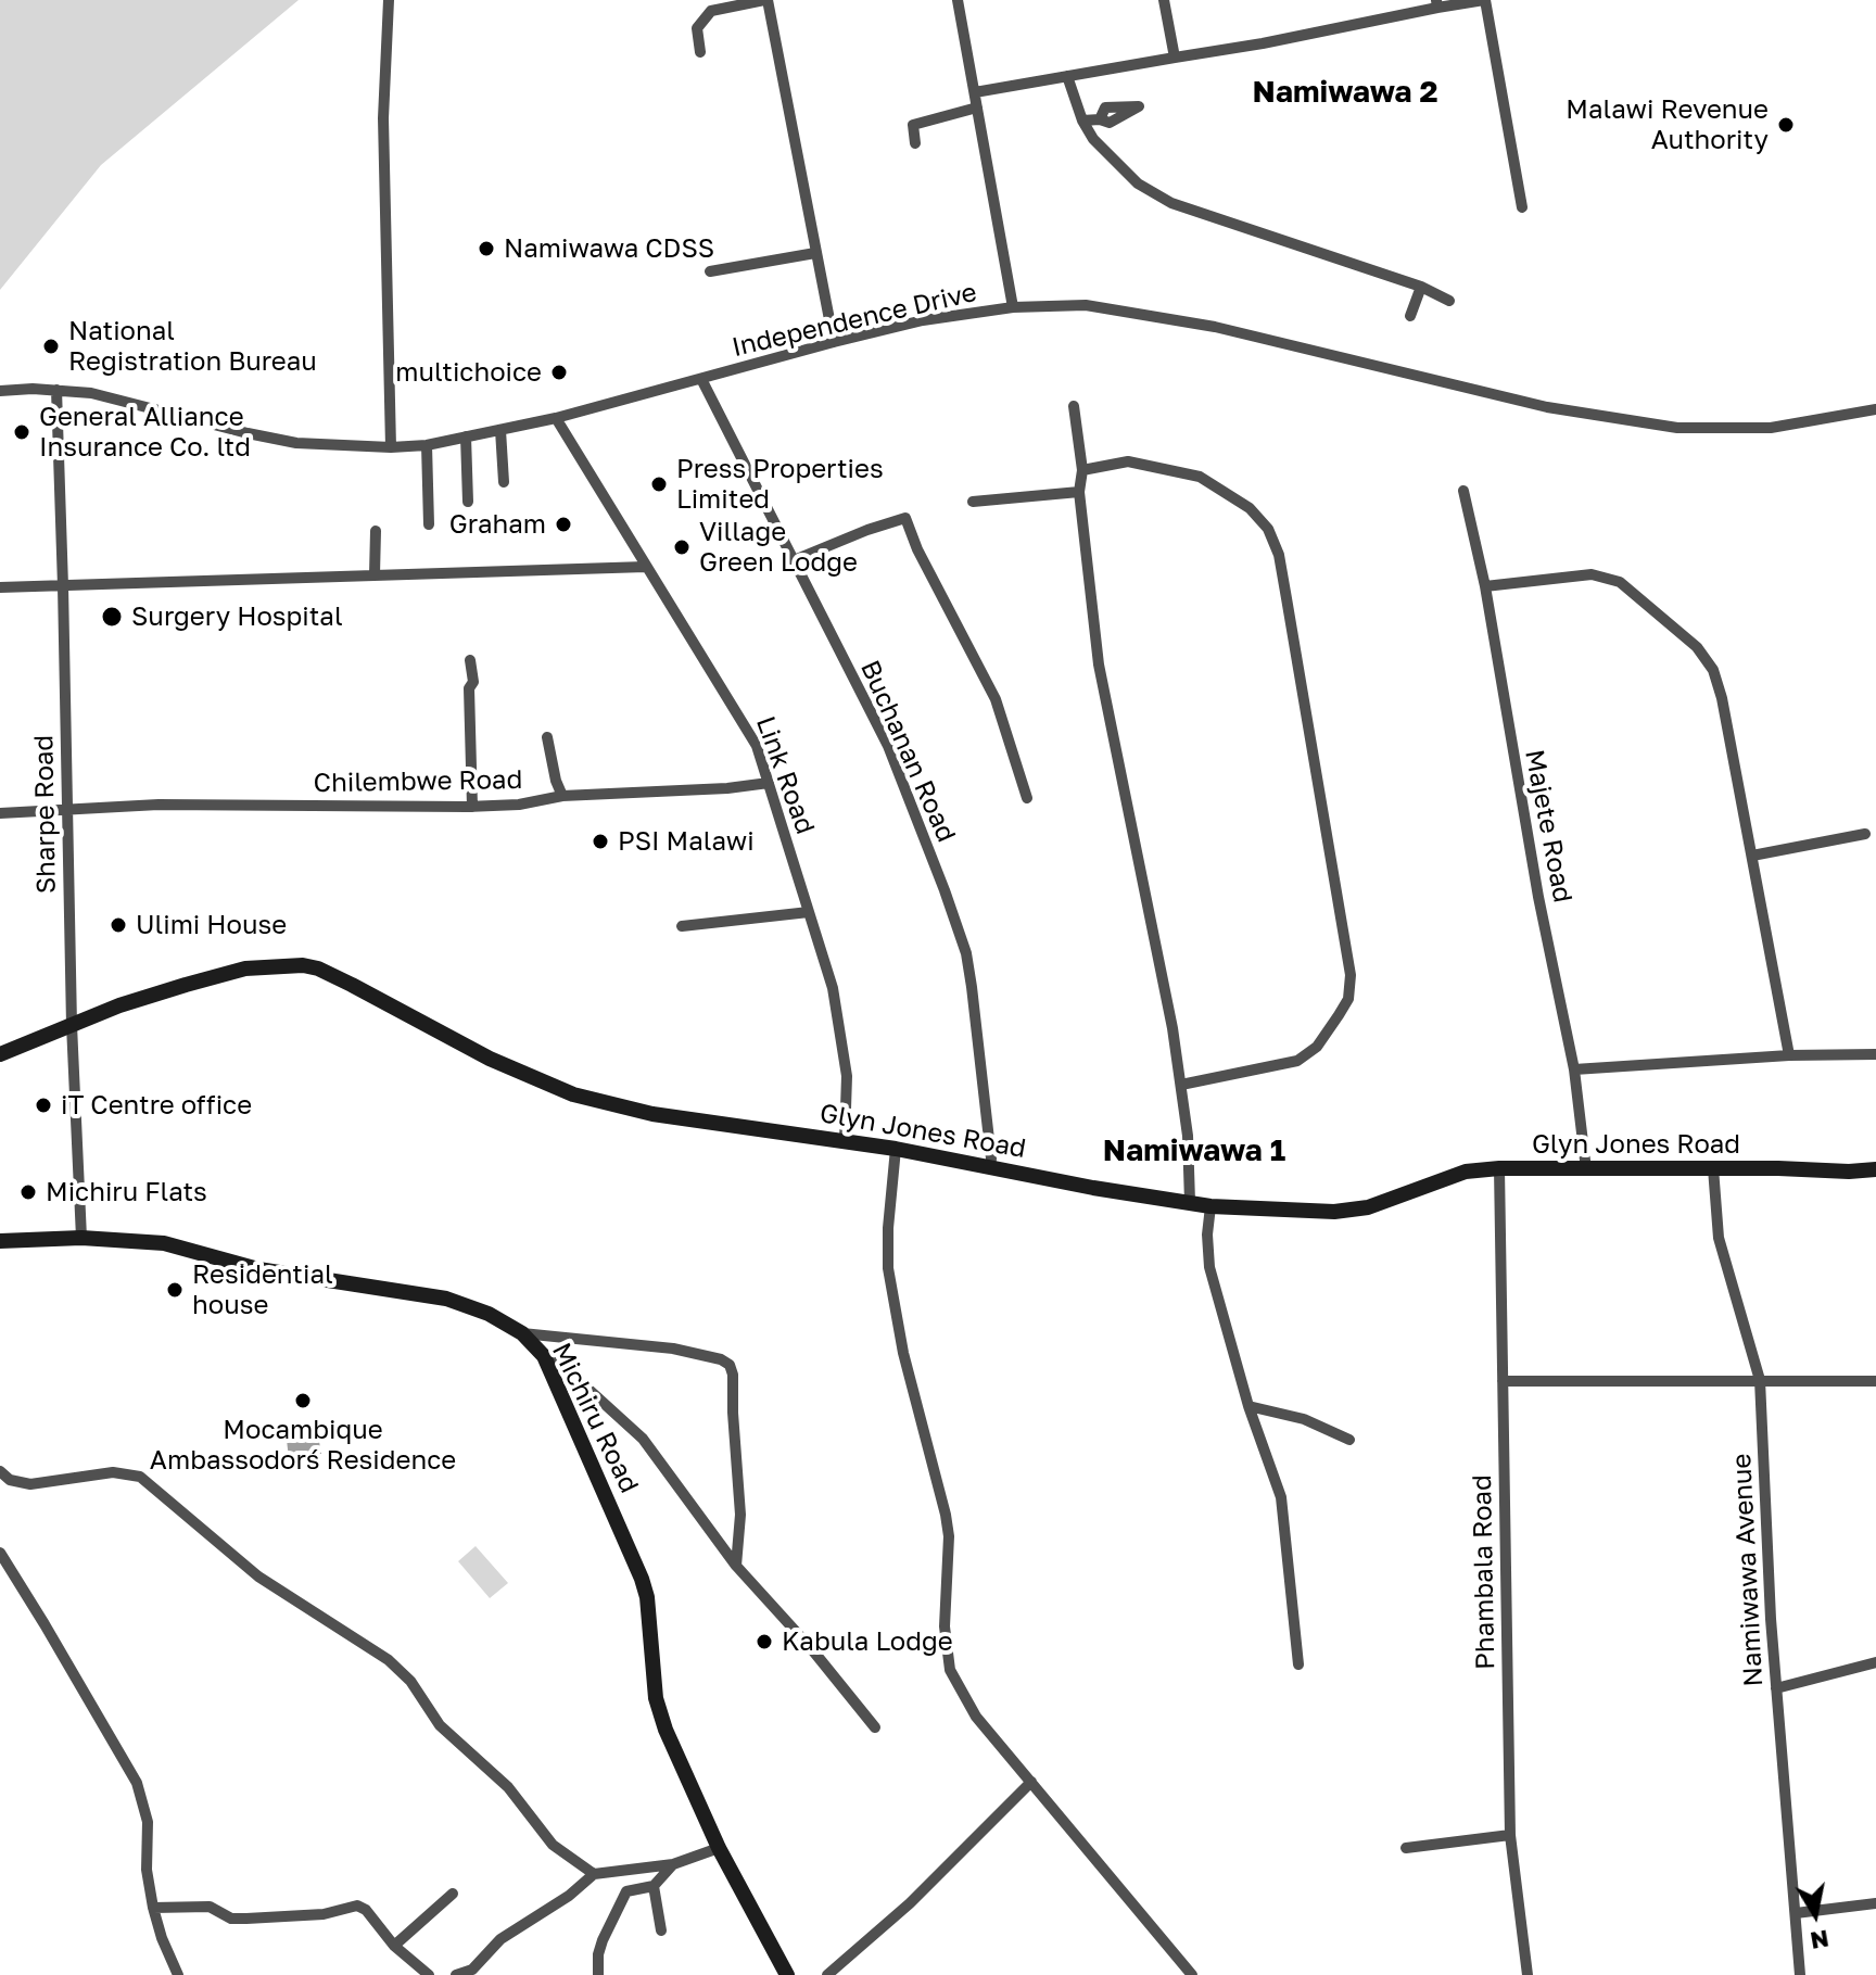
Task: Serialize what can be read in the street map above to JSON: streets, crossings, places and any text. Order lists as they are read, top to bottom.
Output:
{
  "streets": {
    "street": [
      "Independence Drive",
      "Buchanan Road",
      "Link Road",
      "Chilembwe Road",
      "Sharpe Road",
      "Majete Road",
      "Glyn Jones Road",
      "Michiru Road",
      "Namiwawa Avenue",
      "Phambala Road"
    ]
  },
  "crossings": [
    ["Independence Drive", "Buchanan Road"],
    ["Independence Drive", "Link Road"],
    ["Independence Drive", "Sharpe Road"],
    ["Buchanan Road", "Glyn Jones Road"],
    ["Link Road", "Chilembwe Road"],
    ["Link Road", "Glyn Jones Road"],
    ["Chilembwe Road", "Sharpe Road"],
    ["Sharpe Road", "Glyn Jones Road"],
    ["Sharpe Road", "Michiru Road"],
    ["Majete Road", "Glyn Jones Road"],
    ["Glyn Jones Road", "Namiwawa Avenue"],
    ["Glyn Jones Road", "Phambala Road"]
  ],
  "districts": ["Namiwawa 2", "Namiwawa 1"],
  "places": [
    "Malawi Revenue Authority",
    "Namiwawa CDSS",
    "National Registration Bureau",
    "multichoice",
    "General Alliance Insurance Co. ltd",
    "Press Properties Limited",
    "Graham",
    "Village Green Lodge",
    "Surgery Hospital",
    "PSI Malawi",
    "Ulimi House",
    "iT Centre office",
    "Michiru Flats",
    "Residential house",
    "Mocambique Ambassodorś Residence",
    "Kabula Lodge"
  ],
  "north": "bottom"
}
